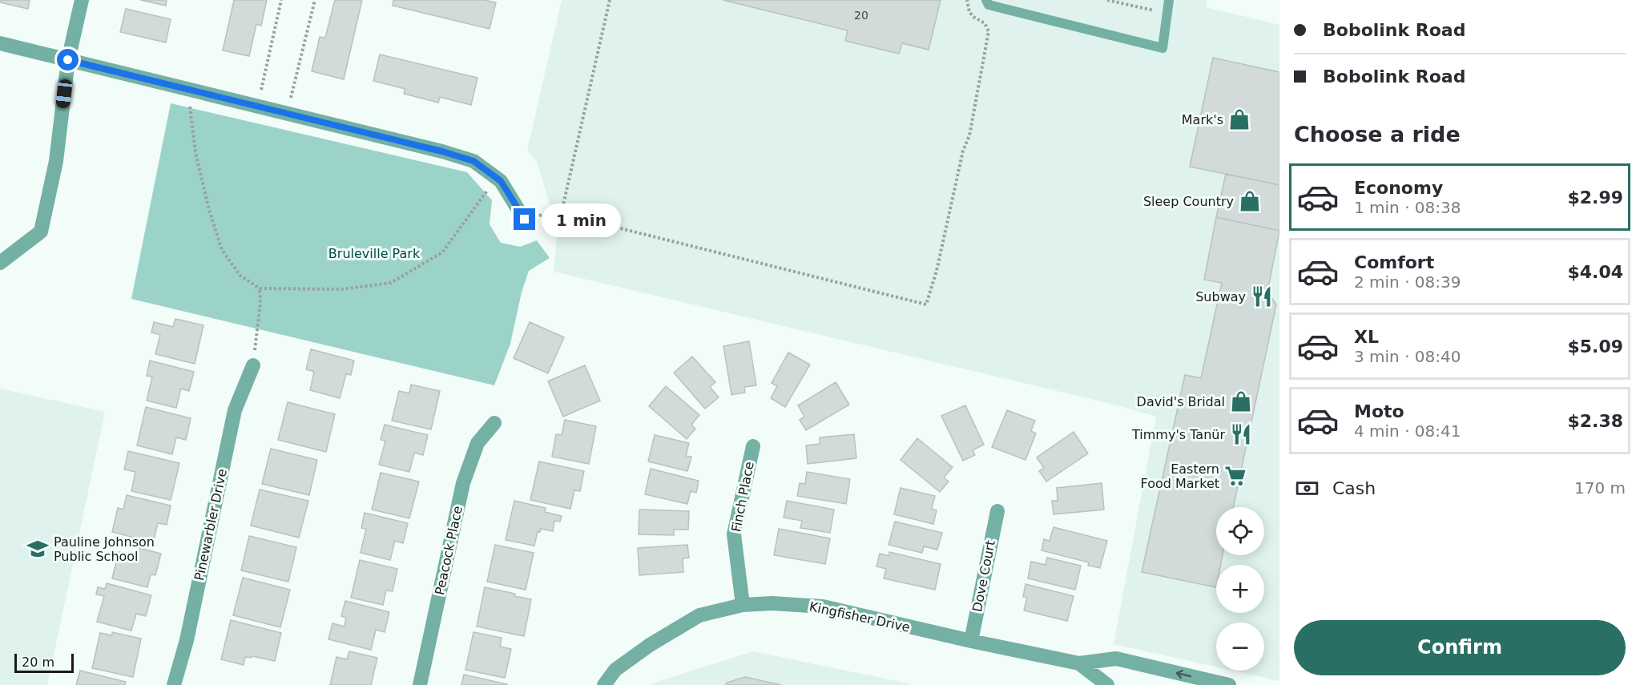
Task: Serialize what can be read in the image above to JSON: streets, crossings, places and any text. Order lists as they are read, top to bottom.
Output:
{
  "streets": {
    "street": [
      "Finch Place",
      "Pinewarbler Drive",
      "Peacock Place",
      "Dove Court",
      "Kingfisher Drive"
    ]
  },
  "crossings": [
    ["Finch Place", "Kingfisher Drive"],
    ["Dove Court", "Kingfisher Drive"]
  ],
  "parks": ["Bruleville Park"],
  "places": {
    "shop": ["Mark's", "Sleep Country", "David's Bridal"],
    "restaurant": ["Subway", "Timmy's Tanür"],
    "supermarket": ["Eastern Food Market"],
    "school or university": ["Pauline Johnson Public School"]
  },
  "house_numbers": ["20"],
  "scale_bar": "20 m",
  "page": {
    "banner": ["Bobolink Road", "Bobolink Road"],
    "heading": "Choose a ride",
    "list": [
      {
        "name": "Economy",
        "note": "1 min · 08:38",
        "value": "$2.99"
      },
      {
        "name": "Comfort",
        "note": "2 min · 08:39",
        "value": "$4.04"
      },
      {
        "name": "XL",
        "note": "3 min · 08:40",
        "value": "$5.09"
      },
      {
        "name": "Moto",
        "note": "4 min · 08:41",
        "value": "$2.38"
      }
    ],
    "bubble": "1 min",
    "pay": ["Cash", "170 m"],
    "map_buttons": ["+", "−"],
    "buttons": "Confirm",
    "scale": "20 m"
  }
}
